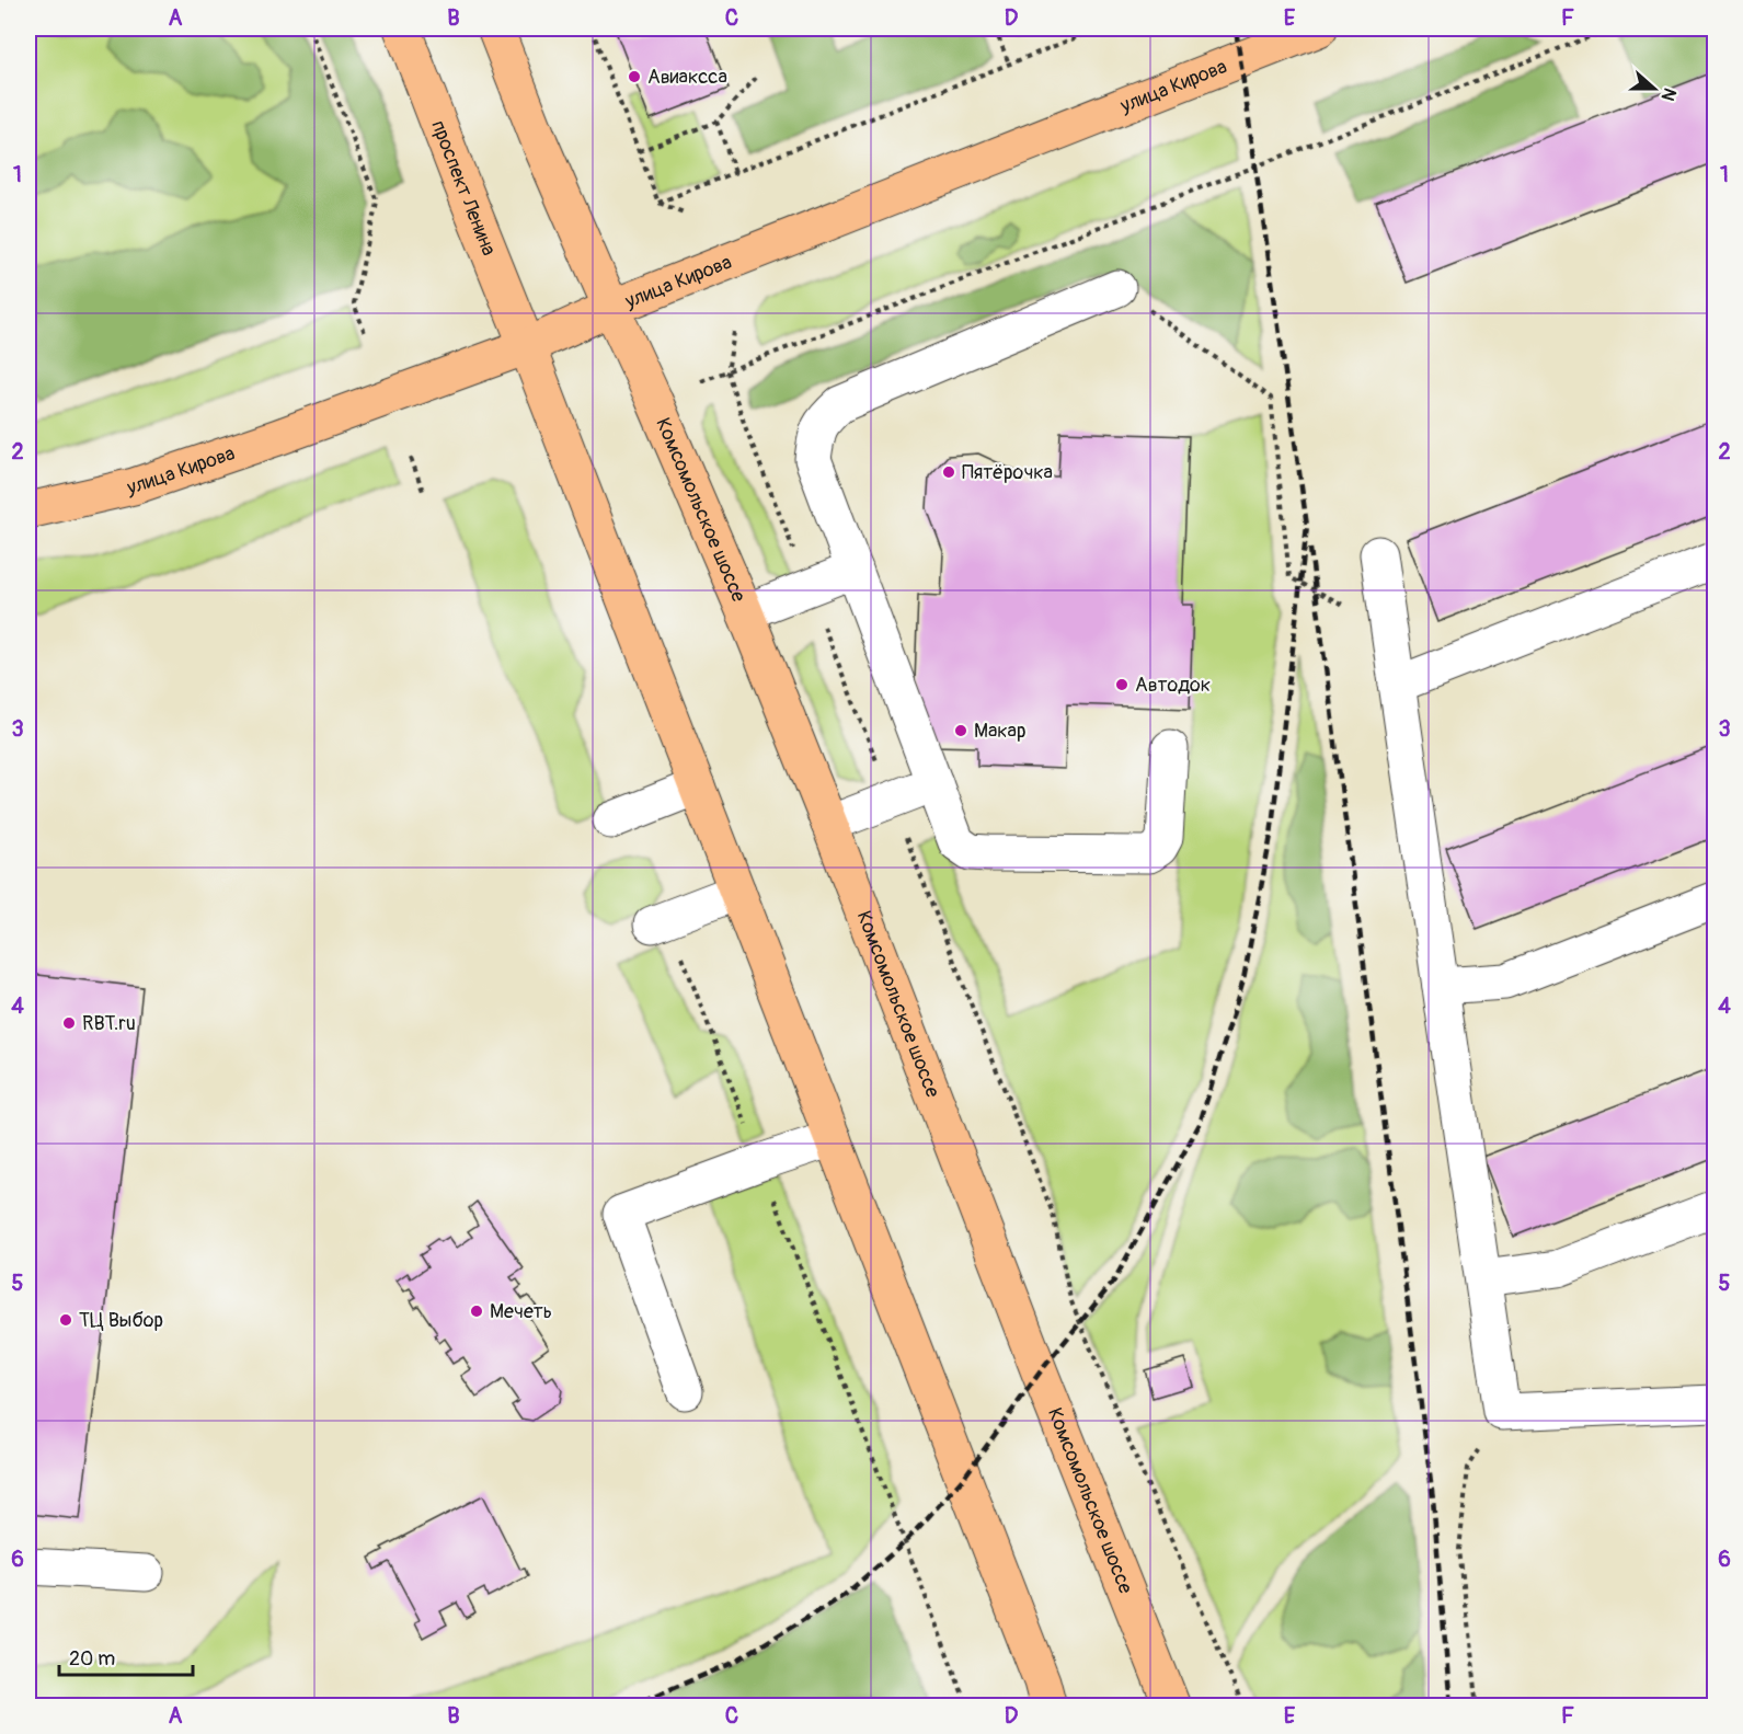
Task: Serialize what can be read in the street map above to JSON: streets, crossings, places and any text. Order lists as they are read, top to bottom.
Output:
{
  "streets": {
    "main road": ["улица Кирова", "проспект Ленина", "Комсомольское шоссе"]
  },
  "crossings": [
    ["улица Кирова", "проспект Ленина"],
    ["улица Кирова", "Комсомольское шоссе"]
  ],
  "places": [
    "Авиаксса",
    "Пятёрочка",
    "Автодок",
    "Макар",
    "RBT.ru",
    "Мечеть",
    "ТЦ Выбор"
  ],
  "scale_bar": "20 m",
  "north": "right",
  "grid": {
    "columns": [
      "A",
      "B",
      "C",
      "D",
      "E",
      "F"
    ],
    "rows": [
      "1",
      "2",
      "3",
      "4",
      "5",
      "6"
    ]
  }
}
